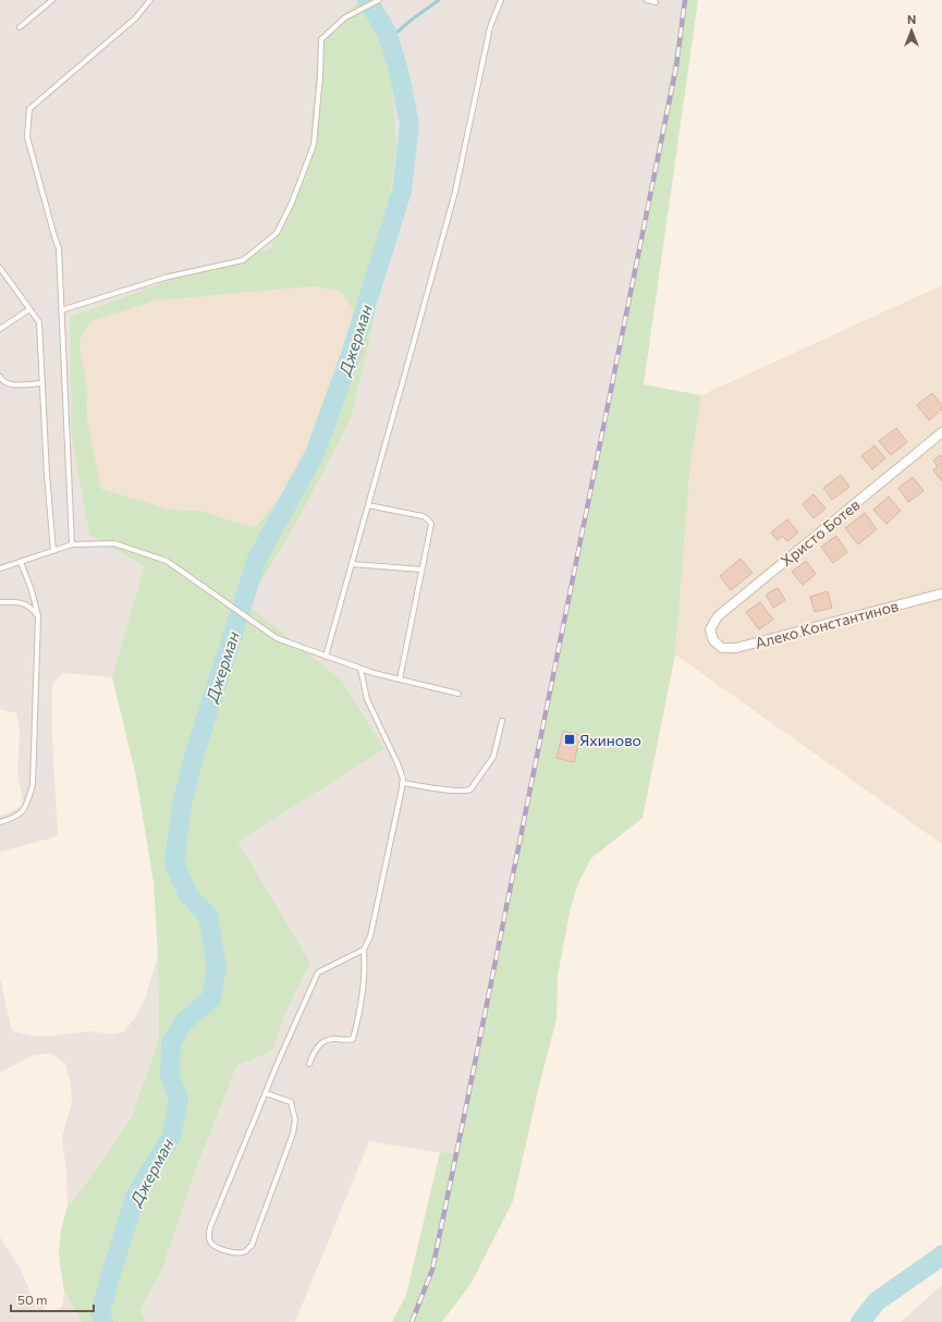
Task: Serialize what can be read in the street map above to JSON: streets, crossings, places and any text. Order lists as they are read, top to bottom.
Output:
{
  "streets": {
    "street": ["Христо Ботев", "Алеко Константинов"]
  },
  "crossings": [
    ["Христо Ботев", "Алеко Константинов"]
  ],
  "water": ["Джерман"],
  "places": {
    "transit": ["Яхиново"]
  },
  "scale_bar": "50 m",
  "north": "top"
}
